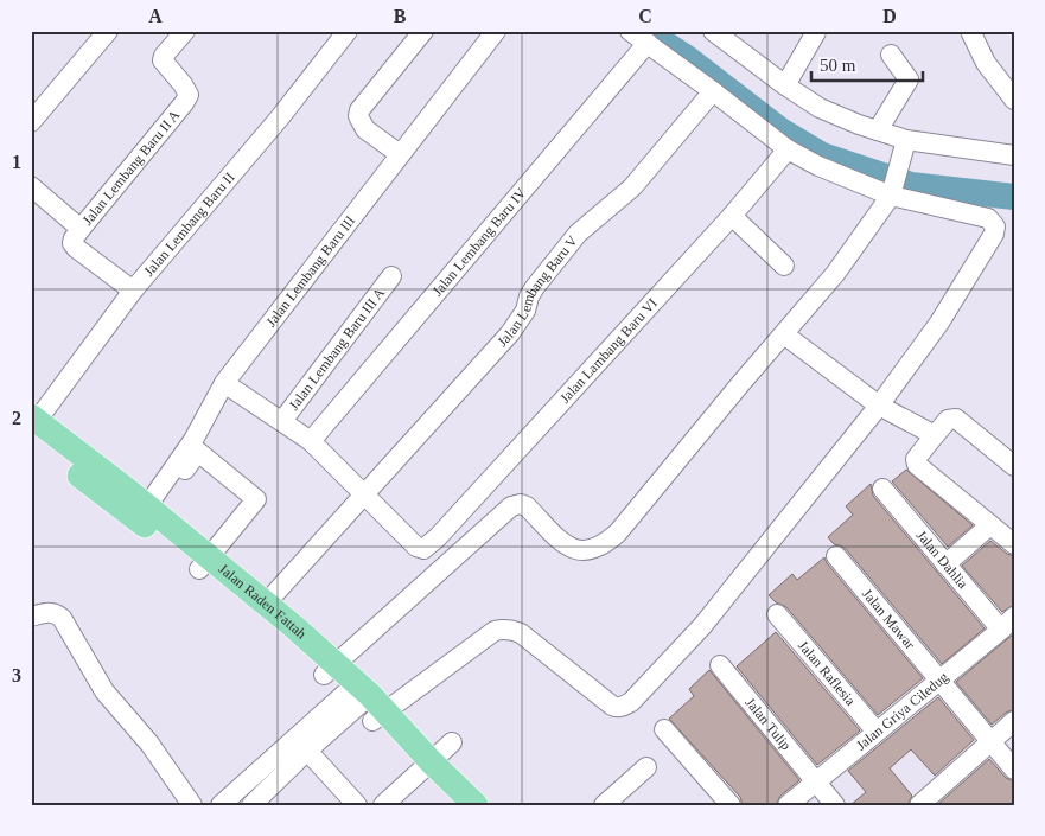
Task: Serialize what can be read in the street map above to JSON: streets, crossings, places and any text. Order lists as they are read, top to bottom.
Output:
{
  "streets": {
    "main road": ["Jalan Raden Fattah"],
    "street": [
      "Jalan Lembang Baru II A",
      "Jalan Lembang Baru II",
      "Jalan Lembang Baru IV",
      "Jalan Lembang Baru III",
      "Jalan Lembang Baru V",
      "Jalan Lembang Baru III A",
      "Jalan Lambang Baru VI",
      "Jalan Dahlia",
      "Jalan Mawar",
      "Jalan Raflesia",
      "Jalan Griya Ciledug",
      "Jalan Tulip"
    ]
  },
  "crossings": [
    ["Jalan Lembang Baru II A", "Jalan Lembang Baru II"],
    ["Jalan Lembang Baru II", "Jalan Raden Fattah"],
    ["Jalan Lembang Baru III", "Jalan Raden Fattah"],
    ["Jalan Lembang Baru V", "Jalan Lambang Baru VI"],
    ["Jalan Lembang Baru V", "Jalan Raden Fattah"],
    ["Jalan Dahlia", "Jalan Griya Ciledug"],
    ["Jalan Mawar", "Jalan Griya Ciledug"],
    ["Jalan Raflesia", "Jalan Griya Ciledug"],
    ["Jalan Griya Ciledug", "Jalan Tulip"]
  ],
  "scale_bar": "50 m",
  "grid": {
    "columns": [
      "A",
      "B",
      "C",
      "D"
    ],
    "rows": ["1", "2", "3"]
  }
}
